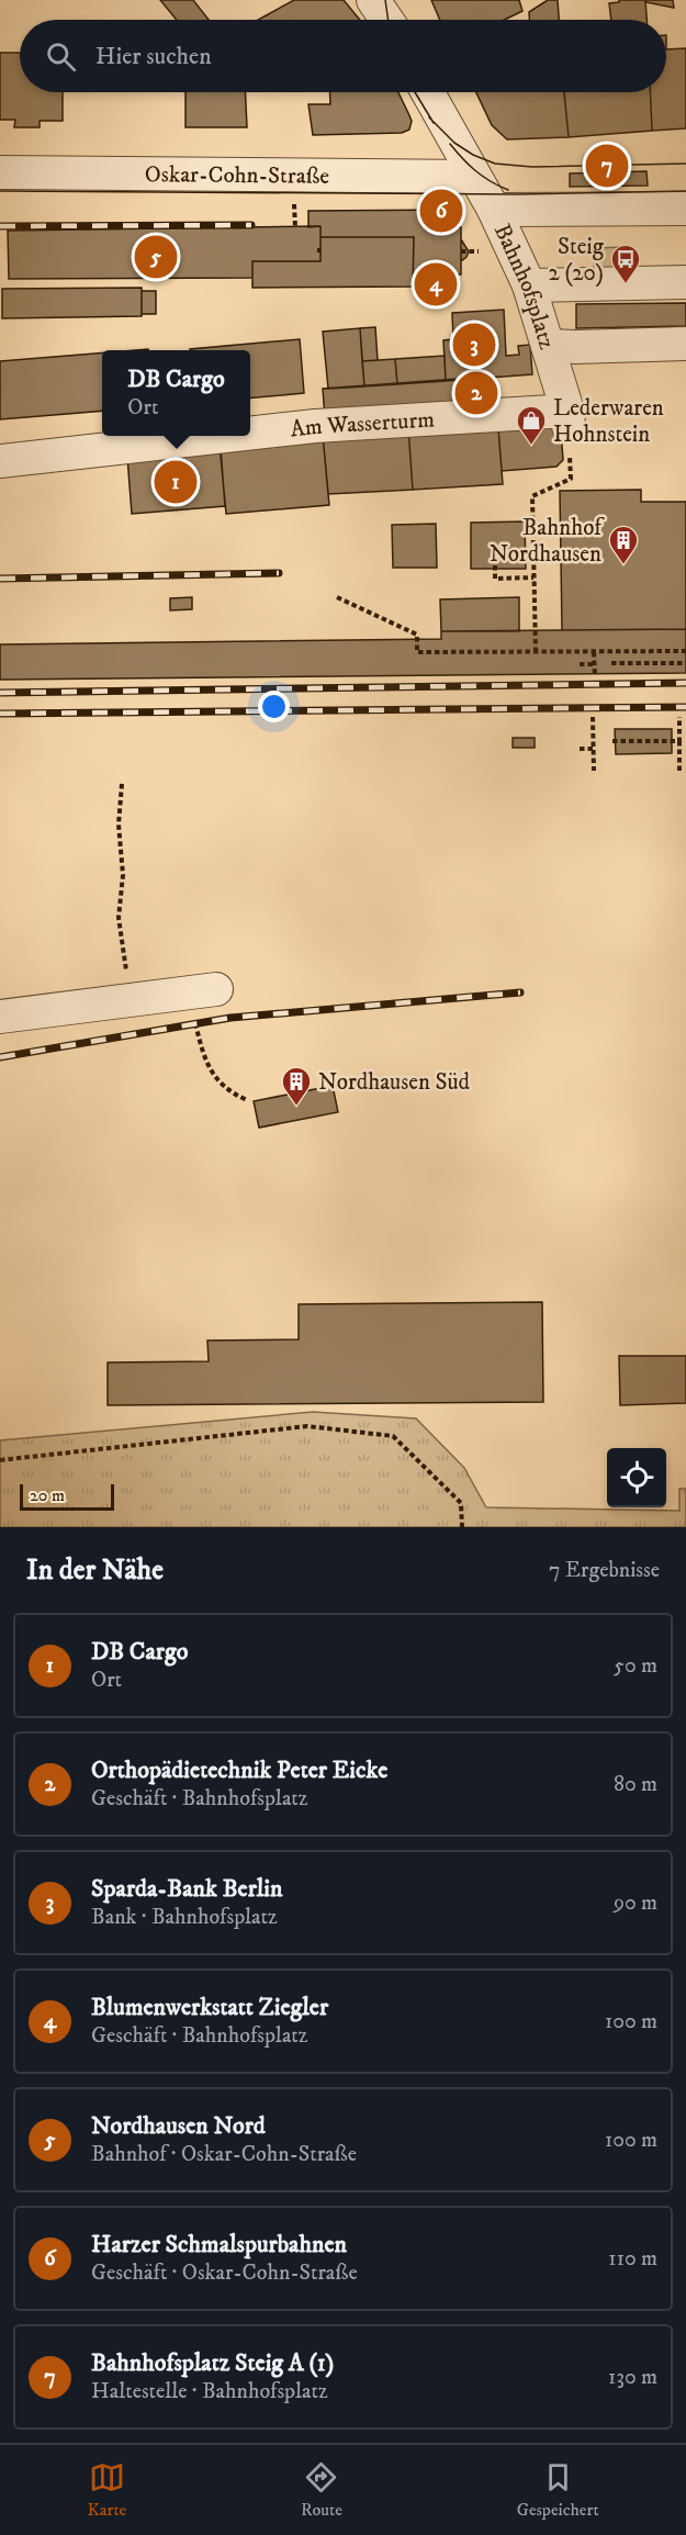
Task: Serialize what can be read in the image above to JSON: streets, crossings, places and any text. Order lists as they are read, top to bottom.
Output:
{
  "streets": {
    "street": ["Oskar-Cohn-Straße", "Bahnhofsplatz", "Am Wasserturm"]
  },
  "crossings": [
    ["Oskar-Cohn-Straße", "Bahnhofsplatz"]
  ],
  "places": {
    "bus stop": ["Steig 2 (20)"],
    "shop": ["Lederwaren Hohnstein"],
    "building": ["Bahnhof Nordhausen", "Nordhausen Süd"]
  },
  "scale_bar": "20 m",
  "page": {
    "search": "Hier suchen",
    "pins": [
      "7",
      "6",
      "5",
      "4",
      "3",
      "2",
      "1"
    ],
    "popup": ["DB Cargo", "Ort"],
    "scale": "20 m",
    "heading": ["In der Nähe", "7 Ergebnisse"],
    "list": [
      {
        "mark": "1",
        "name": "DB Cargo",
        "note": "Ort",
        "value": "50 m"
      },
      {
        "mark": "2",
        "name": "Orthopädietechnik Peter Eicke",
        "note": "Geschäft · Bahnhofsplatz",
        "value": "80 m"
      },
      {
        "mark": "3",
        "name": "Sparda-Bank Berlin",
        "note": "Bank · Bahnhofsplatz",
        "value": "90 m"
      },
      {
        "mark": "4",
        "name": "Blumenwerkstatt Ziegler",
        "note": "Geschäft · Bahnhofsplatz",
        "value": "100 m"
      },
      {
        "mark": "5",
        "name": "Nordhausen Nord",
        "note": "Bahnhof · Oskar-Cohn-Straße",
        "value": "100 m"
      },
      {
        "mark": "6",
        "name": "Harzer Schmalspurbahnen",
        "note": "Geschäft · Oskar-Cohn-Straße",
        "value": "110 m"
      },
      {
        "mark": "7",
        "name": "Bahnhofsplatz Steig A (1)",
        "note": "Haltestelle · Bahnhofsplatz",
        "value": "130 m"
      }
    ],
    "nav": ["Karte", "Route", "Gespeichert"]
  }
}
